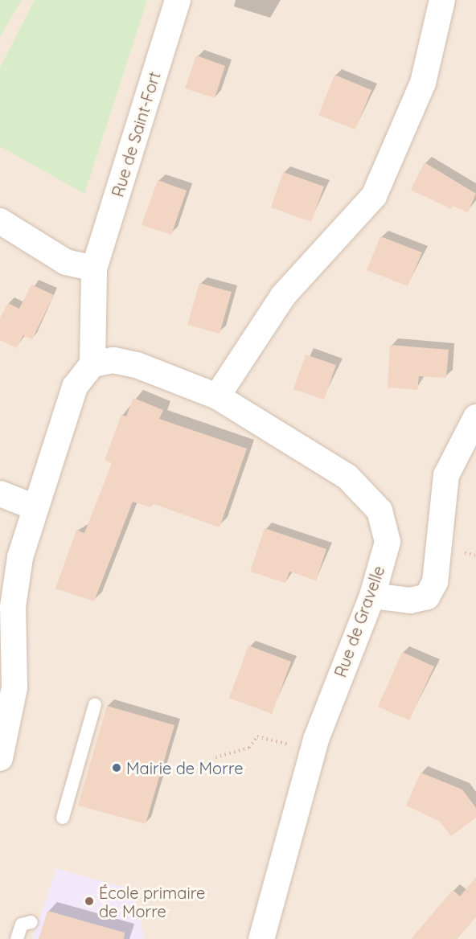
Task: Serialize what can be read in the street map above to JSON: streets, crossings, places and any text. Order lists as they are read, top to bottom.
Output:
{
  "streets": {
    "street": ["Rue de Saint-Fort", "Rue de Gravelle"]
  },
  "crossings": [
    ["Rue de Saint-Fort", "Rue de Gravelle"]
  ],
  "places": ["Mairie de Morre", "École primaire de Morre"]
}
